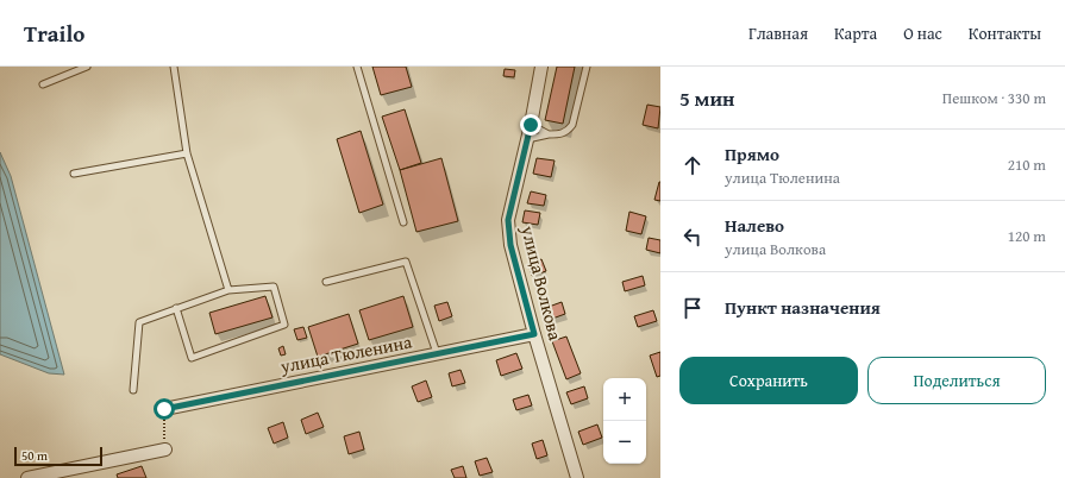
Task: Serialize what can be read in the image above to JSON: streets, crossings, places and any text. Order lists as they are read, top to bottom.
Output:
{
  "streets": {
    "street": ["улица Волкова", "улица Тюленина"]
  },
  "crossings": [
    ["улица Волкова", "улица Тюленина"]
  ],
  "scale_bar": "50 m",
  "page": {
    "header": "Trailo",
    "nav": [
      "Главная",
      "Карта",
      "О нас",
      "Контакты"
    ],
    "heading": ["5 мин", "Пешком · 330 m"],
    "list": [
      ["Прямо", "улица Тюленина", "210 m"],
      ["Налево", "улица Волкова", "120 m"],
      "Пункт назначения"
    ],
    "buttons": ["Сохранить", "Поделиться"],
    "map_buttons": ["+", "−"],
    "scale": "50 m"
  }
}
